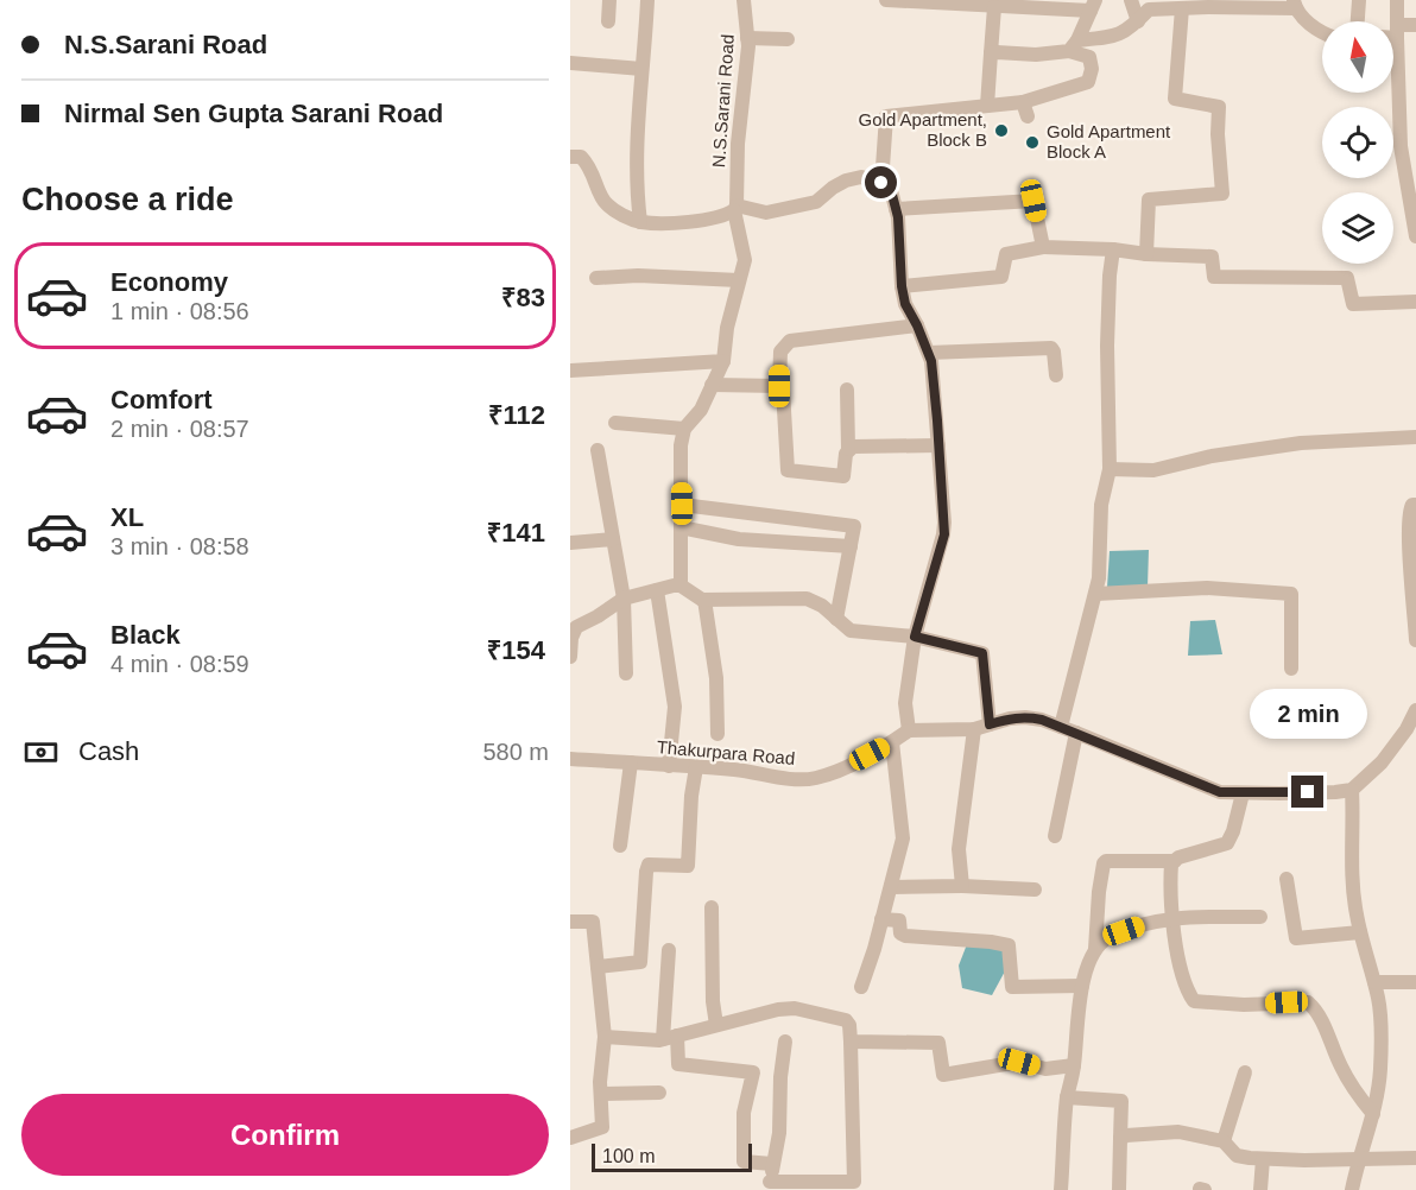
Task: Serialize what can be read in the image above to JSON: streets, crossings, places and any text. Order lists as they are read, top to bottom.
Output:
{
  "streets": {
    "street": ["N.S.Sarani Road", "Thakurpara Road"]
  },
  "places": ["Gold Apartment, Block B", "Gold Apartment Block A"],
  "scale_bar": "100 m",
  "north": "top",
  "page": {
    "banner": ["N.S.Sarani Road", "Nirmal Sen Gupta Sarani Road"],
    "heading": "Choose a ride",
    "list": [
      {
        "name": "Economy",
        "note": "1 min · 08:56",
        "value": "₹83"
      },
      {
        "name": "Comfort",
        "note": "2 min · 08:57",
        "value": "₹112"
      },
      {
        "name": "XL",
        "note": "3 min · 08:58",
        "value": "₹141"
      },
      {
        "name": "Black",
        "note": "4 min · 08:59",
        "value": "₹154"
      }
    ],
    "bubble": "2 min",
    "pay": ["Cash", "580 m"],
    "buttons": "Confirm",
    "scale": "100 m"
  }
}
